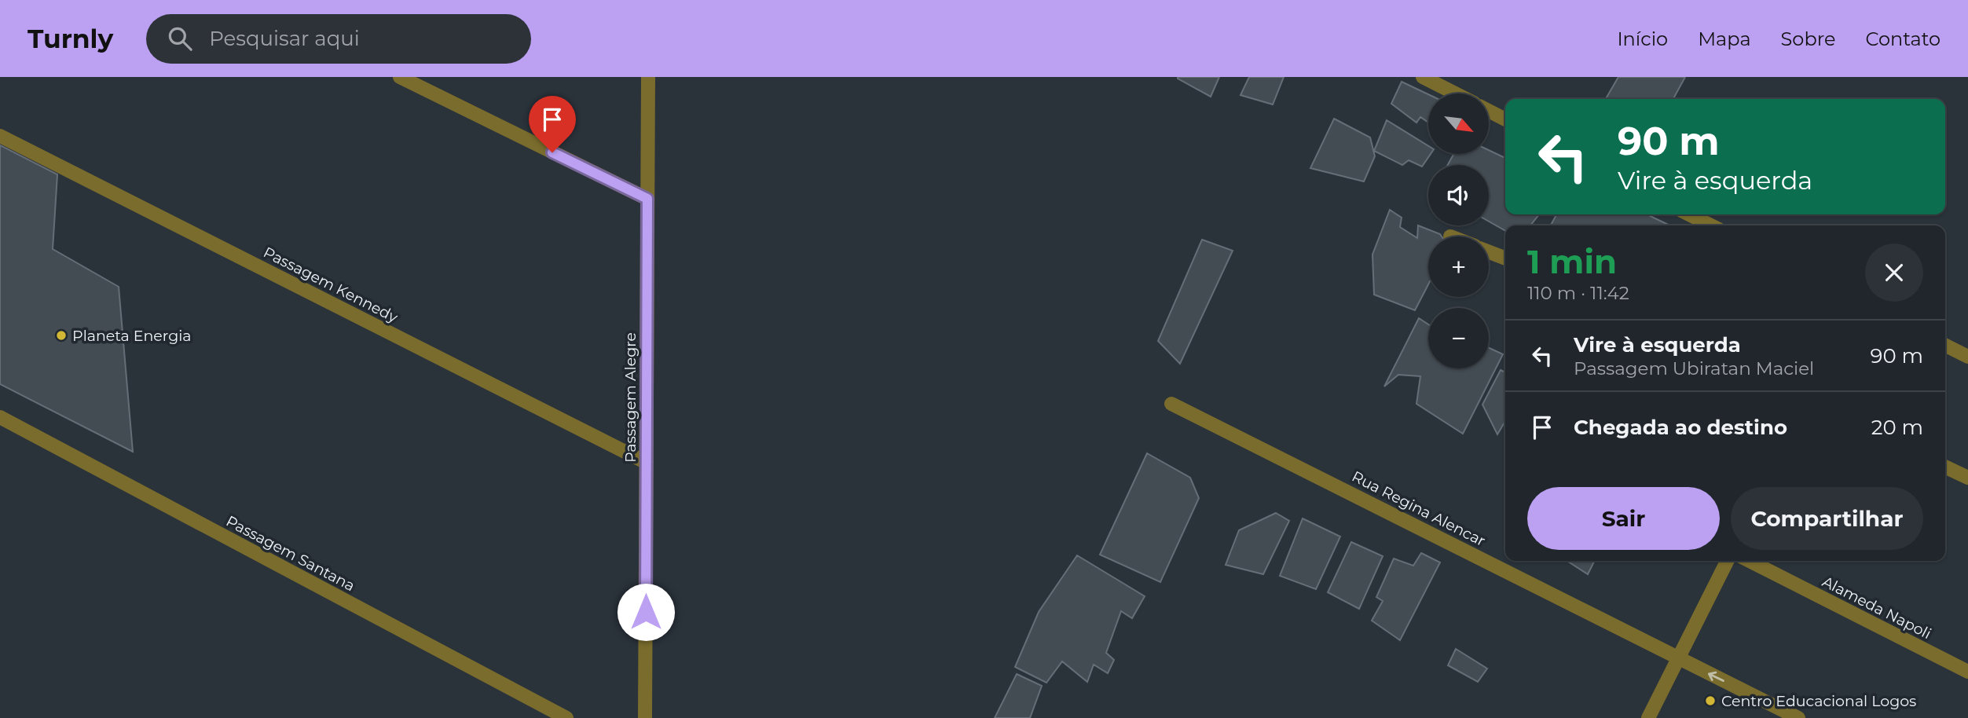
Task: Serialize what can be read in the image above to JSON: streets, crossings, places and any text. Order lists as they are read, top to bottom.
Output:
{
  "streets": {
    "street": [
      "Passagem Kennedy",
      "Passagem Alegre",
      "Rua Regina Alencar",
      "Passagem Santana",
      "Alameda Napoli"
    ]
  },
  "crossings": [
    ["Passagem Kennedy", "Passagem Alegre"]
  ],
  "places": ["Planeta Energia", "Centro Educacional Logos"],
  "north": "bottom right",
  "page": {
    "header": "Turnly",
    "search": "Pesquisar aqui",
    "nav": [
      "Início",
      "Mapa",
      "Sobre",
      "Contato"
    ],
    "map_buttons": ["+", "−"],
    "turn": ["90 m", "Vire à esquerda"],
    "heading": ["1 min", "110 m · 11:42"],
    "list": [
      {
        "name": "Vire à esquerda",
        "note": "Passagem Ubiratan Maciel",
        "value": "90 m"
      },
      {
        "name": "Chegada ao destino",
        "value": "20 m"
      }
    ],
    "buttons": ["Sair", "Compartilhar"]
  }
}
